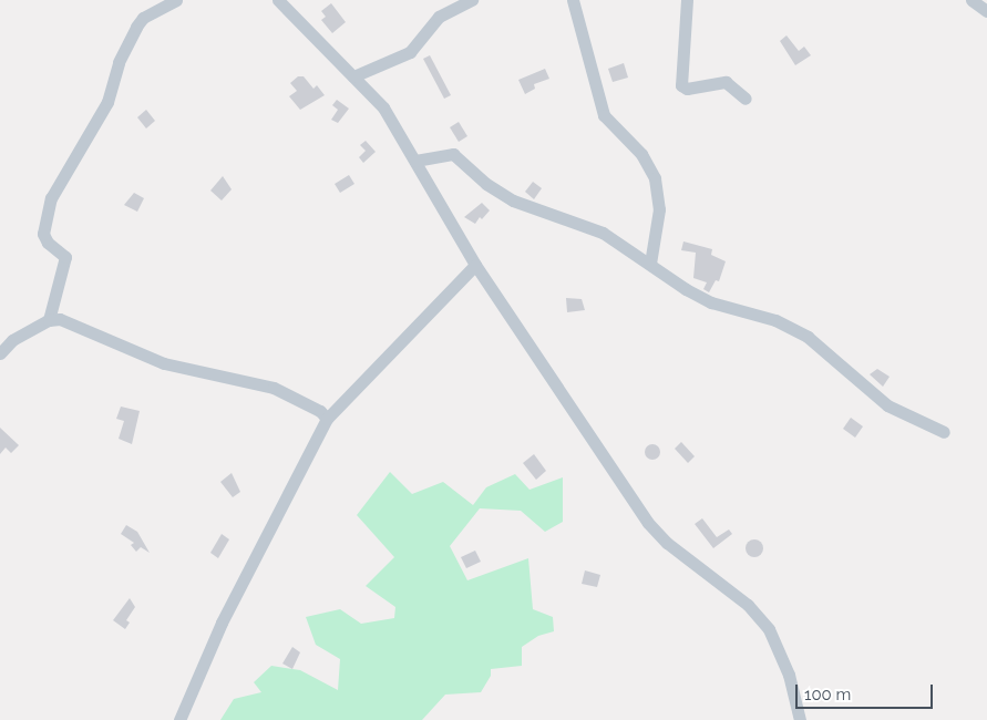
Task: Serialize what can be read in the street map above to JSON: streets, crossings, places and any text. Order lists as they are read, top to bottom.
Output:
{
  "scale_bar": "100 m"
}
